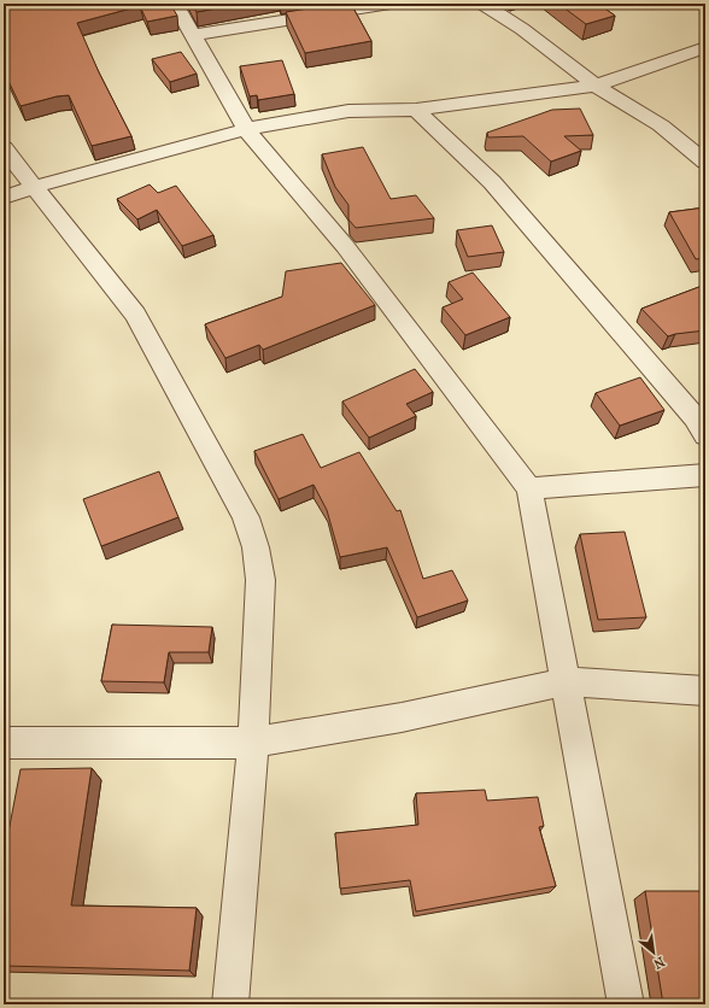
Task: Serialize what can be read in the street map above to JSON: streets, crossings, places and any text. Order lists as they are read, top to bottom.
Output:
{
  "north": "bottom right"
}
